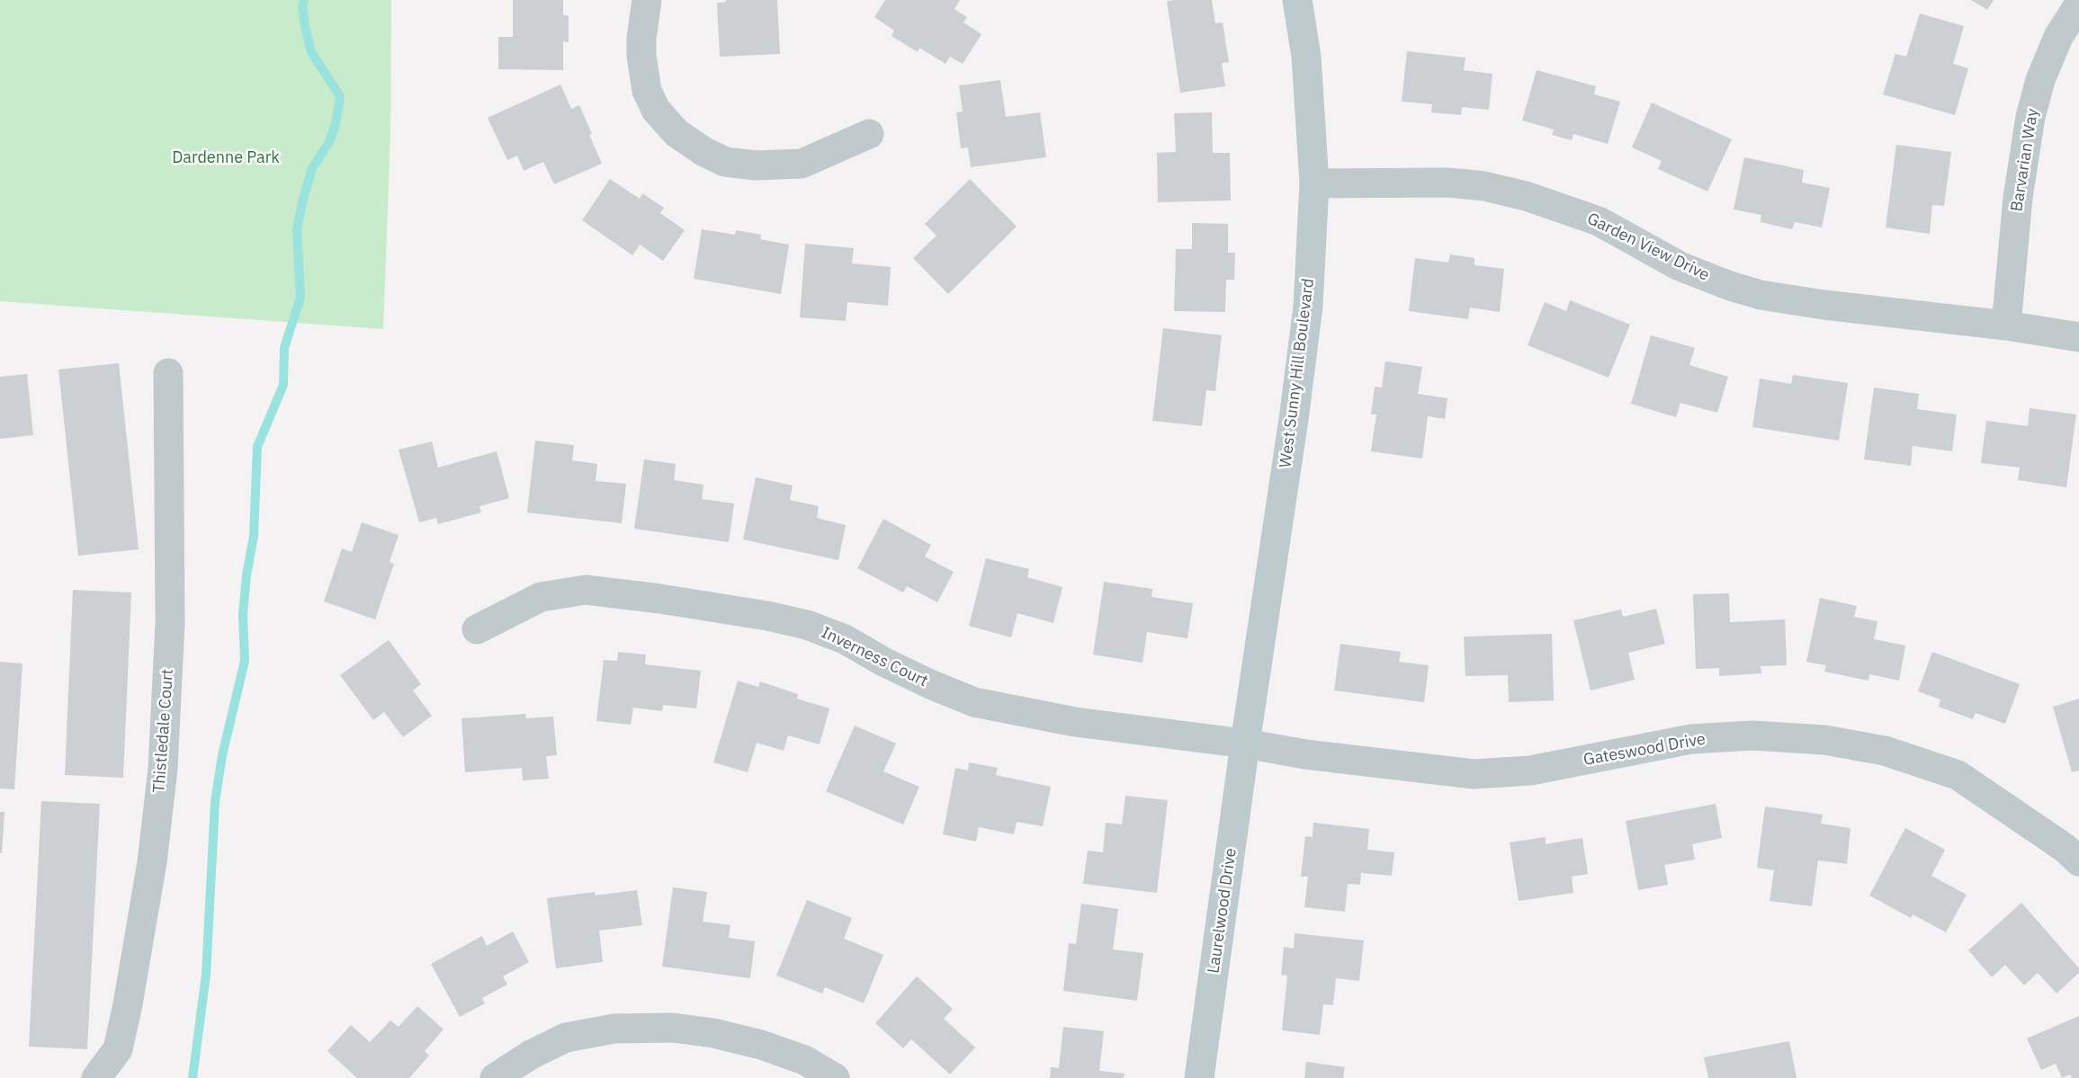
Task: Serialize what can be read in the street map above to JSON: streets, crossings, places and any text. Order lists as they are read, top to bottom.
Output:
{
  "streets": {
    "street": [
      "Barvarian Way",
      "Garden View Drive",
      "West Sunny Hill Boulevard",
      "Inverness Court",
      "Thistledale Court",
      "Gateswood Drive",
      "Laurelwood Drive"
    ]
  },
  "crossings": [
    ["Barvarian Way", "Garden View Drive"],
    ["Garden View Drive", "West Sunny Hill Boulevard"],
    ["West Sunny Hill Boulevard", "Inverness Court"],
    ["West Sunny Hill Boulevard", "Gateswood Drive"],
    ["West Sunny Hill Boulevard", "Laurelwood Drive"],
    ["Inverness Court", "Gateswood Drive"],
    ["Inverness Court", "Laurelwood Drive"],
    ["Gateswood Drive", "Laurelwood Drive"]
  ],
  "parks": ["Dardenne Park"]
}
